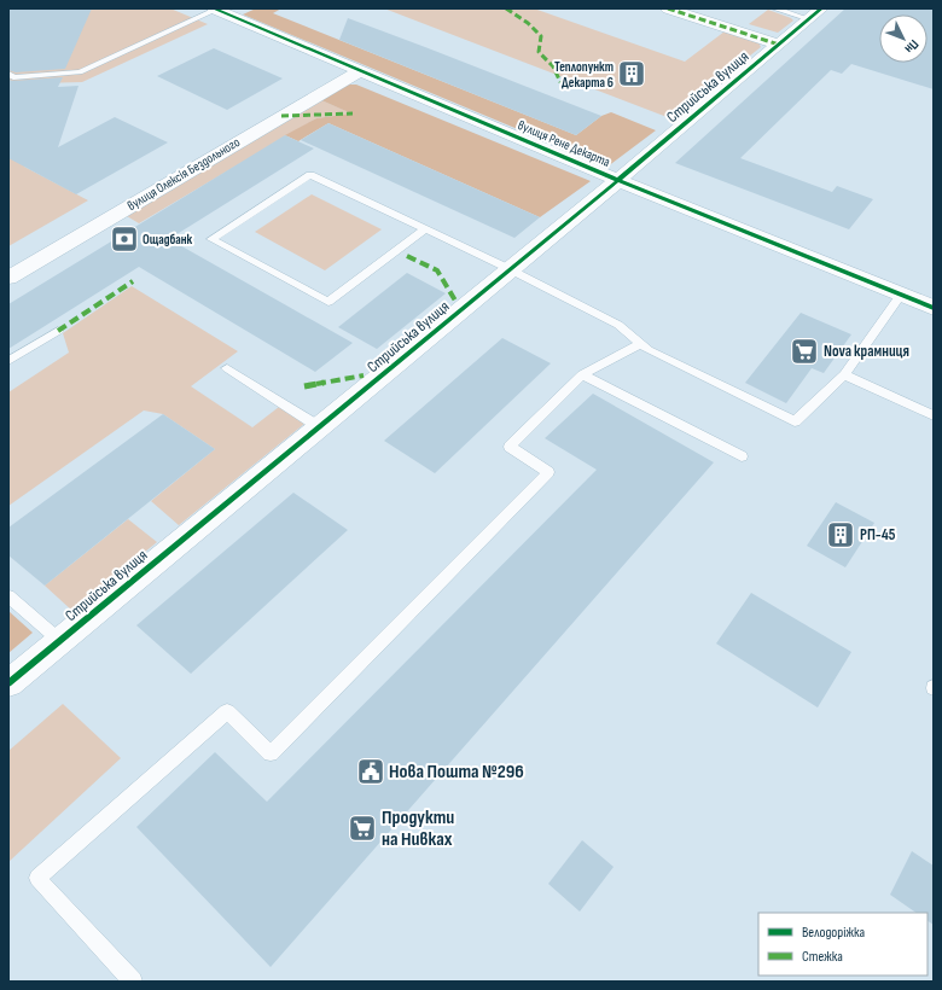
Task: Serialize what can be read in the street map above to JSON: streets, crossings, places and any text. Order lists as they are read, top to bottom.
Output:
{
  "streets": {
    "street": ["Стрийська вулиця", "вулиця Рене Декарта", "вулиця Олексія Бездольного"]
  },
  "crossings": [
    ["Стрийська вулиця", "вулиця Рене Декарта"],
    ["вулиця Рене Декарта", "вулиця Олексія Бездольного"]
  ],
  "places": {
    "building": ["Теплопункт Декарта 6", "РП-45"],
    "bank": ["Ощадбанк"],
    "supermarket": ["Nova крамниця", "Продукти на Нивках"],
    "public building": ["Нова Пошта №296"]
  },
  "legend": ["Велодоріжка", "Стежка"],
  "north": "bottom right"
}
